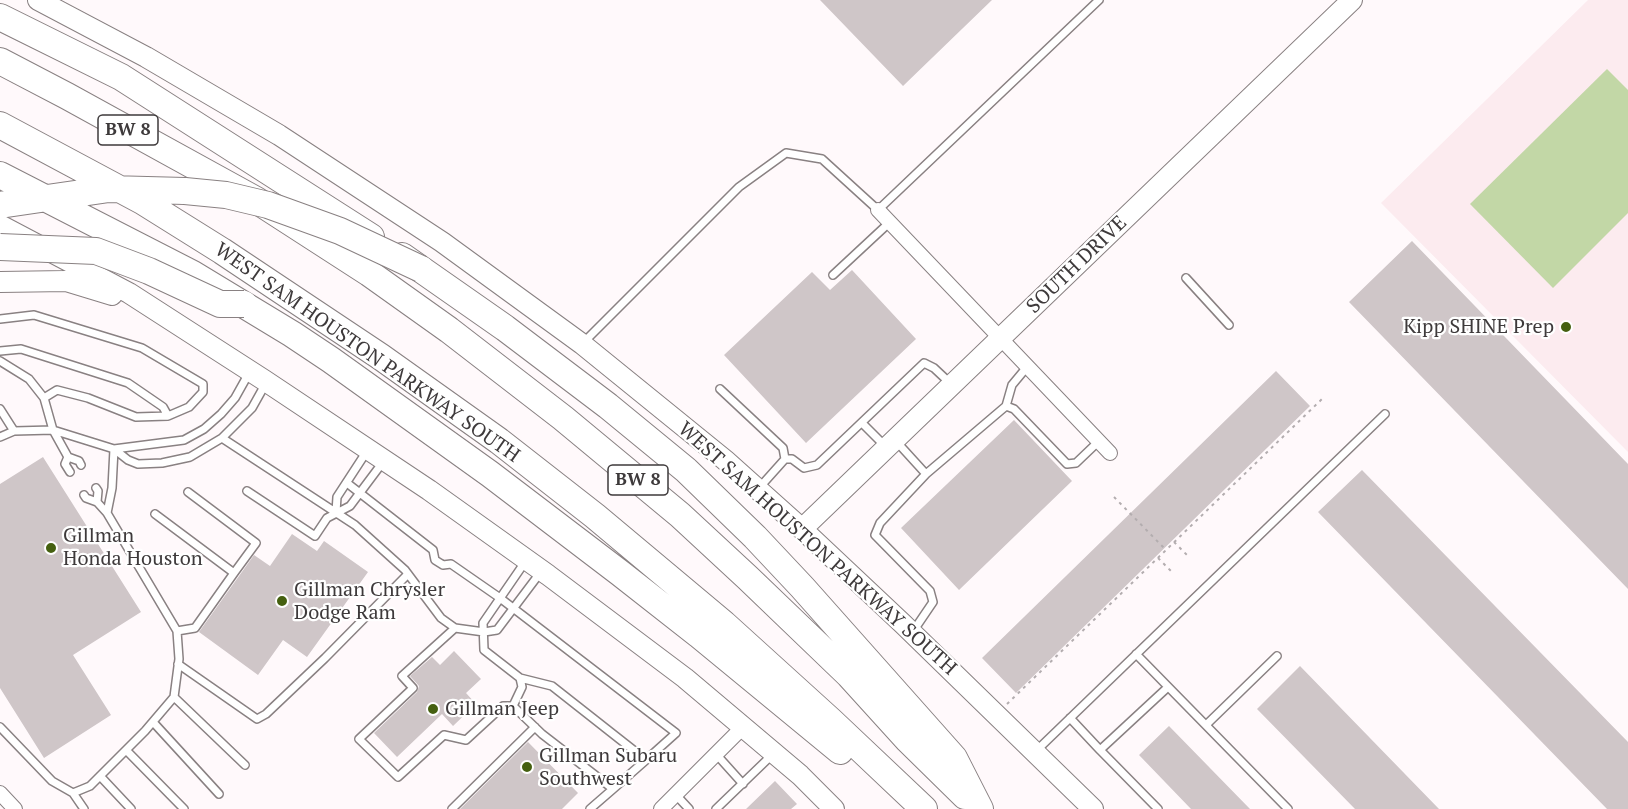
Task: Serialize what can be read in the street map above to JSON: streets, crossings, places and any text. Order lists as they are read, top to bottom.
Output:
{
  "streets": {
    "highway": ["BW 8", "WEST SAM HOUSTON PARKWAY SOUTH"],
    "main road": ["SOUTH DRIVE"]
  },
  "crossings": [
    ["SOUTH DRIVE", "WEST SAM HOUSTON PARKWAY SOUTH"]
  ],
  "places": [
    "Kipp SHINE Prep",
    "Gillman Honda Houston",
    "Gillman Chrysler Dodge Ram",
    "Gillman Jeep",
    "Gillman Subaru Southwest"
  ]
}
